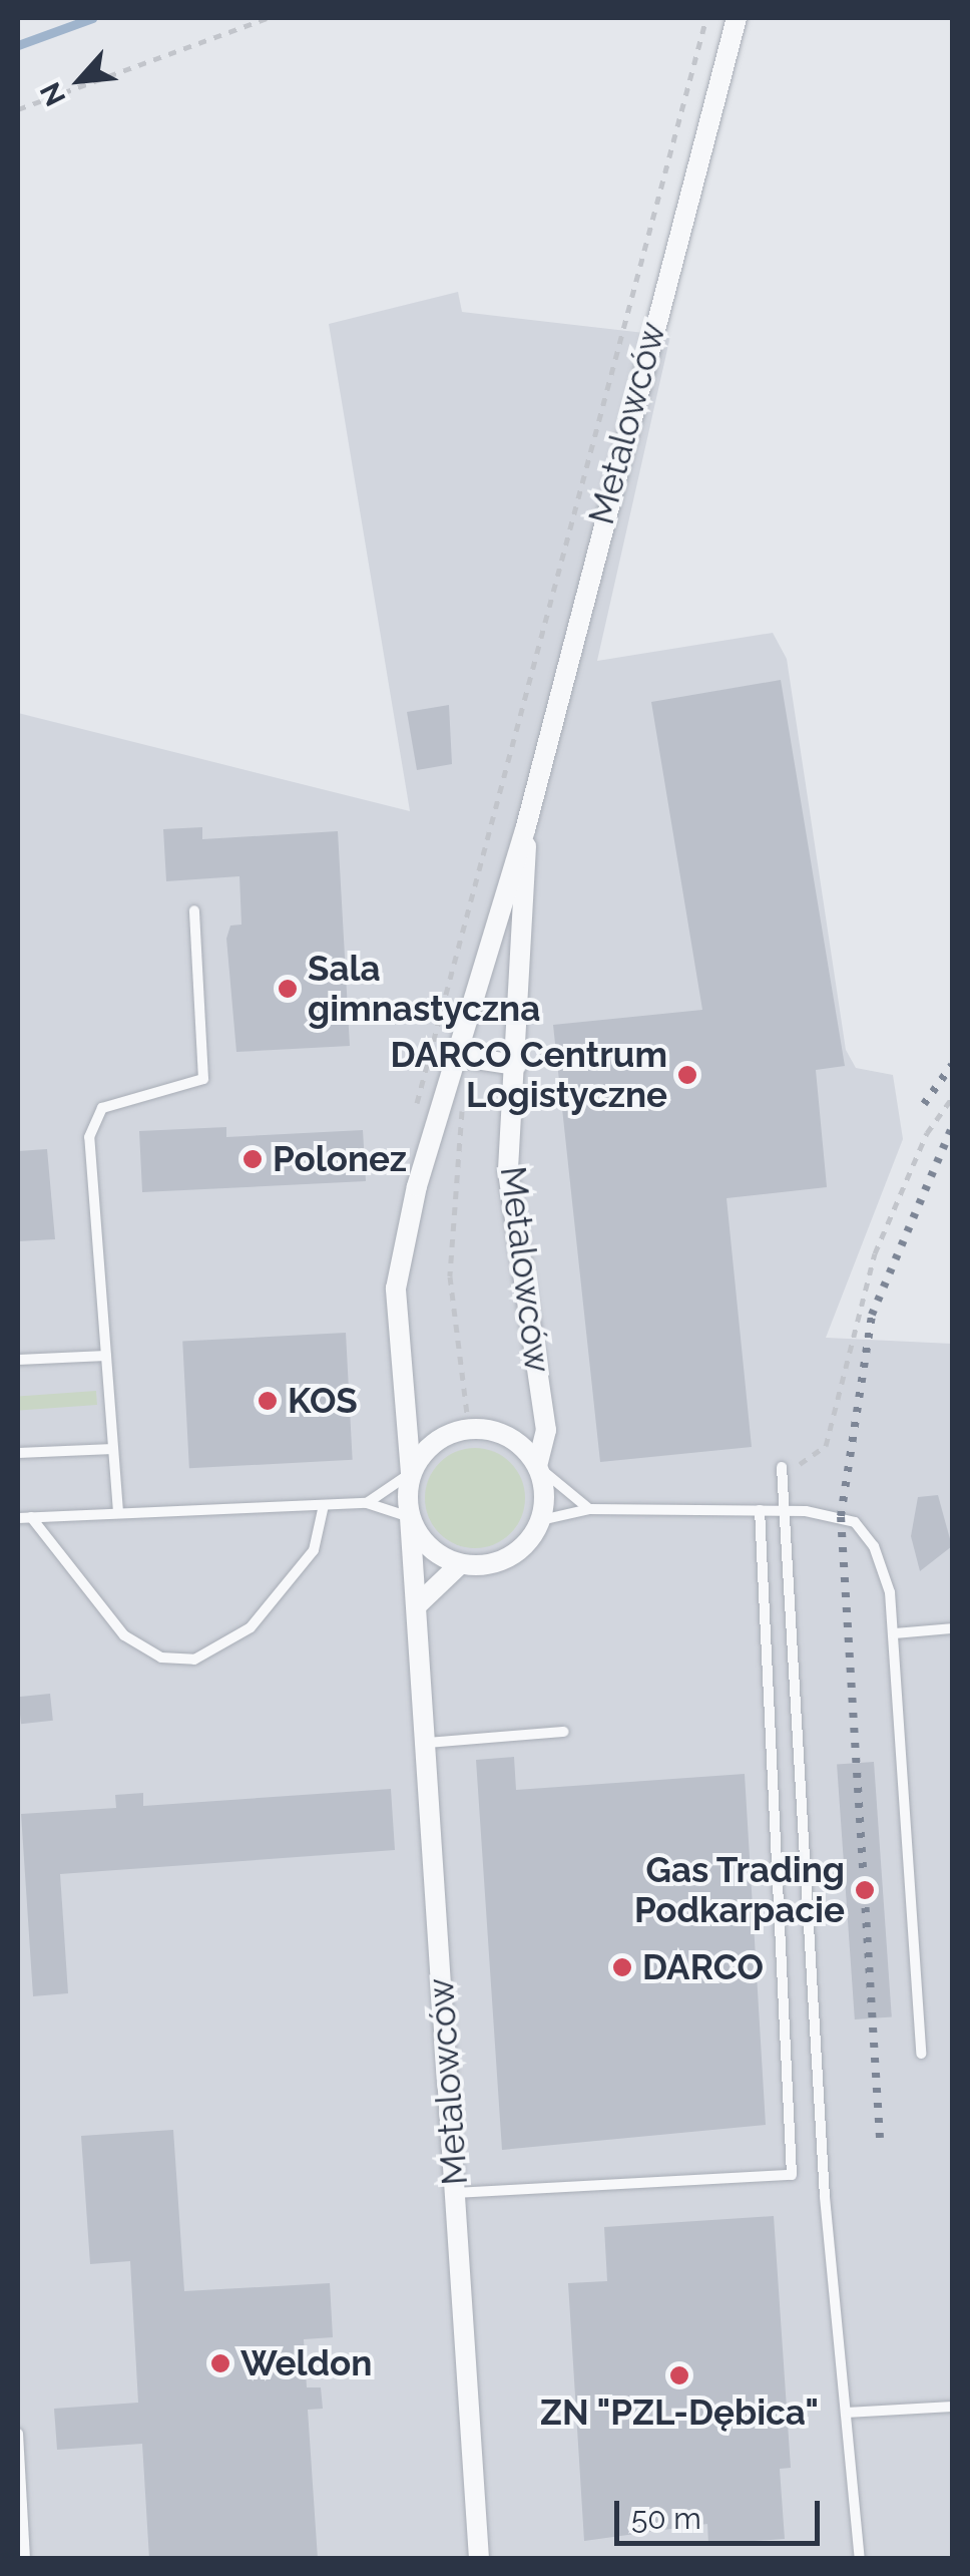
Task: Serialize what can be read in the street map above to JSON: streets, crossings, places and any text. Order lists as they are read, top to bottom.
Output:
{
  "streets": {
    "street": ["Metalowców"]
  },
  "places": [
    "Sala gimnastyczna",
    "DARCO Centrum Logistyczne",
    "Polonez",
    "KOS",
    "Gas Trading Podkarpacie",
    "DARCO",
    "Weldon",
    "ZN \"PZL-Dębica\""
  ],
  "scale_bar": "50 m",
  "north": "bottom left"
}
